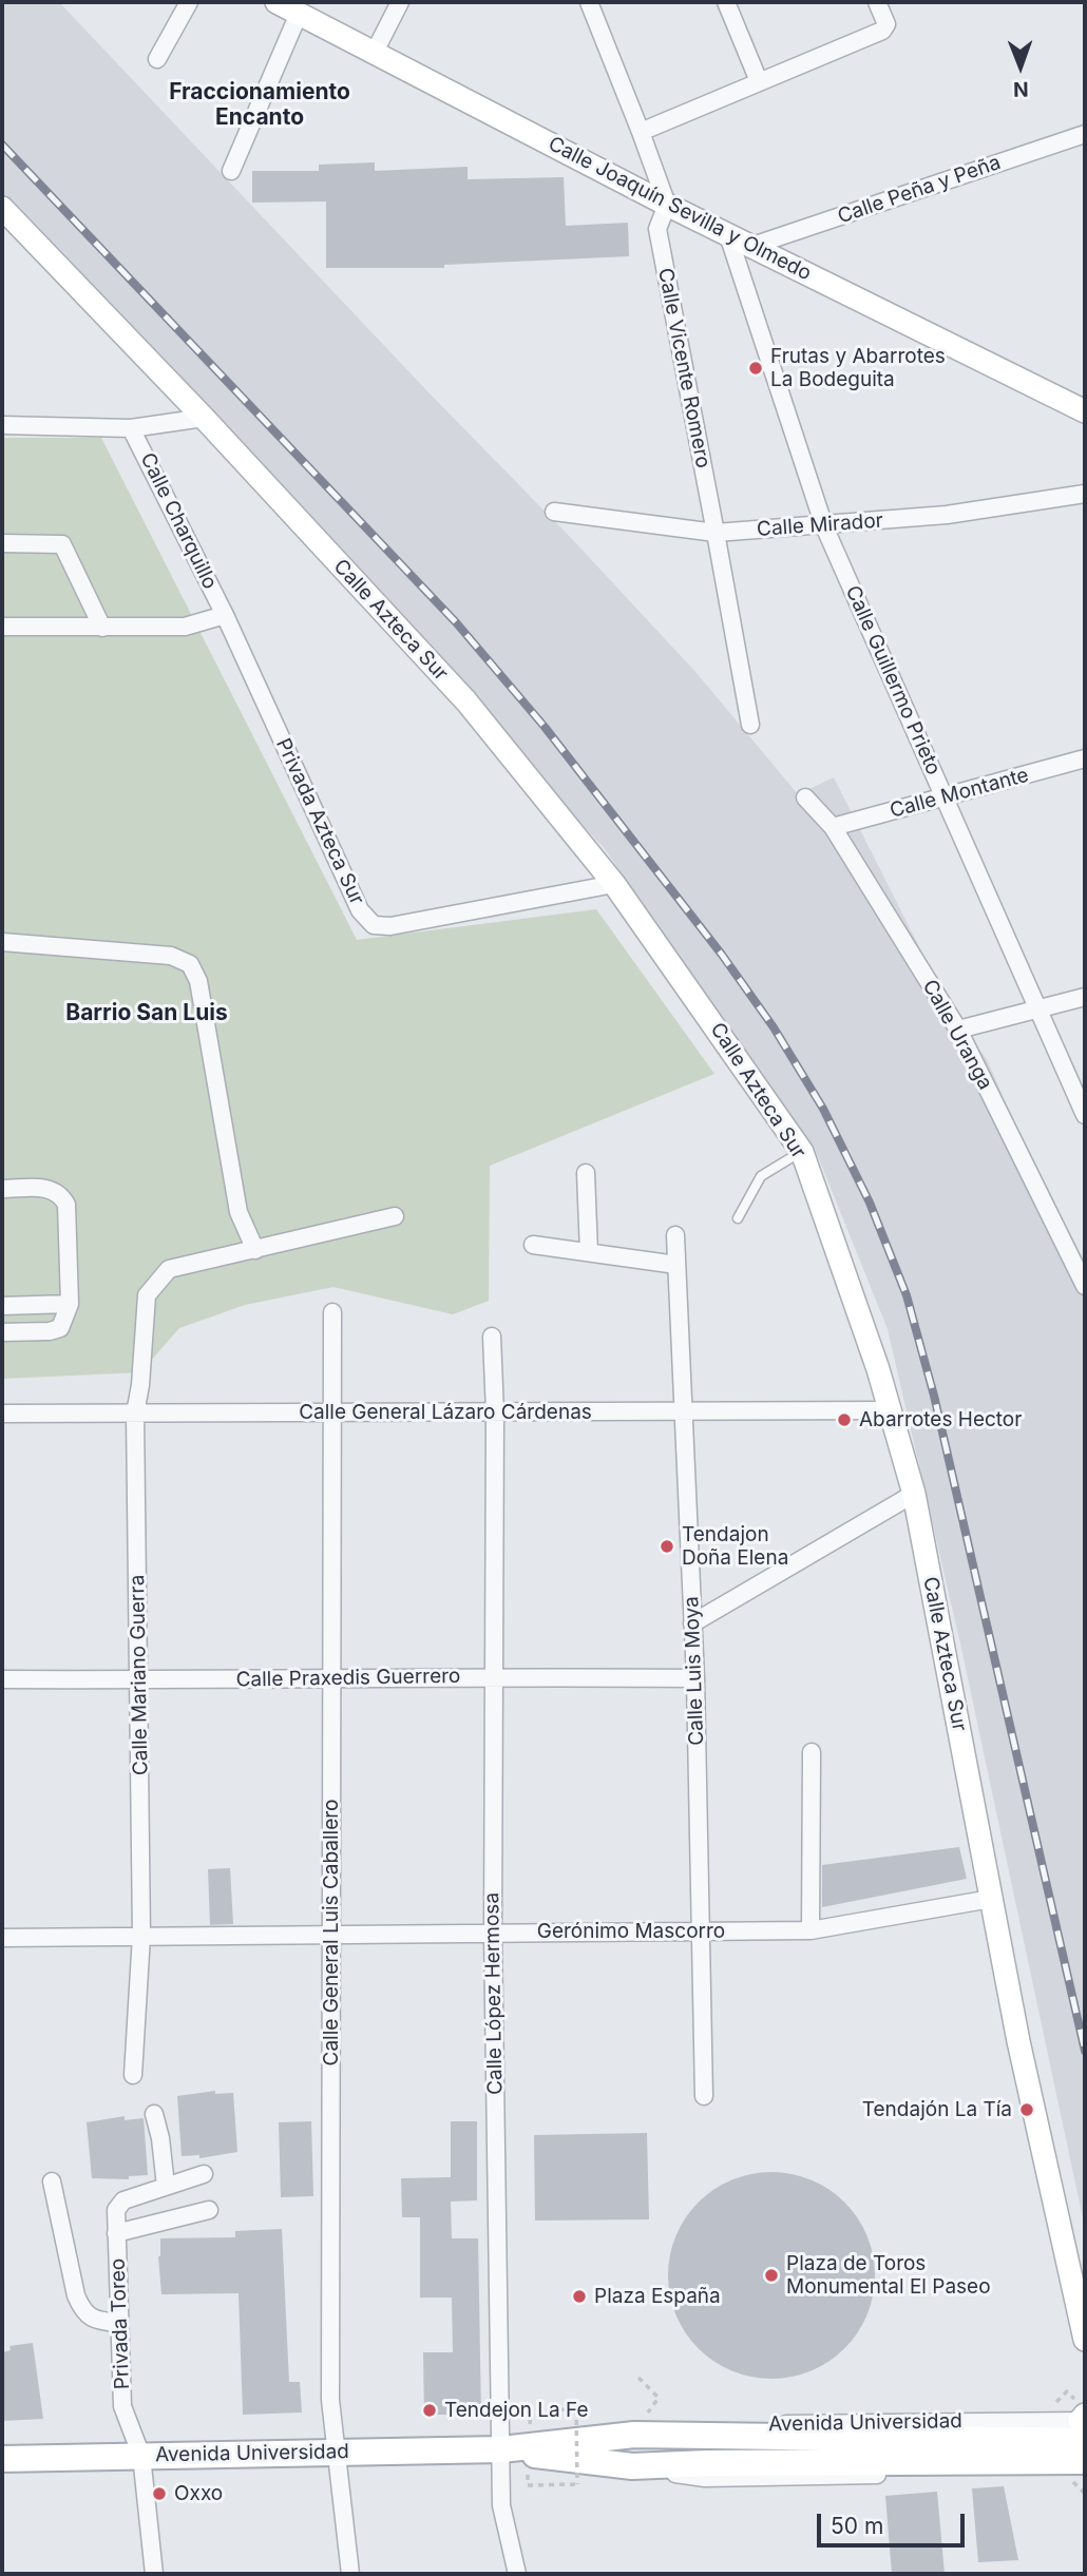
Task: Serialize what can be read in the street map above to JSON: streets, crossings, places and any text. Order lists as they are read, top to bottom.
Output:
{
  "streets": {
    "main road": ["Avenida Universidad"],
    "street": [
      "Calle Peña y Peña",
      "Calle Joaquín Sevilla y Olmedo",
      "Calle Vicente Romero",
      "Calle Charquillo",
      "Calle Mirador",
      "Calle Azteca Sur",
      "Calle Guillermo Prieto",
      "Calle Montante",
      "Privada Azteca Sur",
      "Calle Uranga",
      "Calle General Lázaro Cárdenas",
      "Calle Luis Moya",
      "Calle Mariano Guerra",
      "Calle Praxedis Guerrero",
      "Gerónimo Mascorro",
      "Calle General Luis Caballero",
      "Calle López Hermosa",
      "Privada Toreo"
    ]
  },
  "crossings": [
    ["Calle Peña y Peña", "Calle Joaquín Sevilla y Olmedo"],
    ["Calle Joaquín Sevilla y Olmedo", "Calle Vicente Romero"],
    ["Calle Joaquín Sevilla y Olmedo", "Calle Guillermo Prieto"],
    ["Calle Vicente Romero", "Calle Mirador"],
    ["Calle Charquillo", "Privada Azteca Sur"],
    ["Calle Mirador", "Calle Guillermo Prieto"],
    ["Calle Azteca Sur", "Privada Azteca Sur"],
    ["Calle Azteca Sur", "Calle General Lázaro Cárdenas"],
    ["Calle Azteca Sur", "Gerónimo Mascorro"],
    ["Calle Guillermo Prieto", "Calle Montante"],
    ["Calle Montante", "Calle Uranga"],
    ["Calle General Lázaro Cárdenas", "Calle Luis Moya"],
    ["Calle General Lázaro Cárdenas", "Calle Mariano Guerra"],
    ["Calle General Lázaro Cárdenas", "Calle General Luis Caballero"],
    ["Calle General Lázaro Cárdenas", "Calle López Hermosa"],
    ["Calle Luis Moya", "Calle Praxedis Guerrero"],
    ["Calle Luis Moya", "Gerónimo Mascorro"],
    ["Calle Mariano Guerra", "Calle Praxedis Guerrero"],
    ["Calle Mariano Guerra", "Gerónimo Mascorro"],
    ["Calle Praxedis Guerrero", "Calle General Luis Caballero"],
    ["Calle Praxedis Guerrero", "Calle López Hermosa"],
    ["Gerónimo Mascorro", "Calle General Luis Caballero"],
    ["Gerónimo Mascorro", "Calle López Hermosa"],
    ["Calle General Luis Caballero", "Avenida Universidad"],
    ["Calle López Hermosa", "Avenida Universidad"],
    ["Privada Toreo", "Avenida Universidad"]
  ],
  "districts": ["Fraccionamiento Encanto", "Barrio San Luis"],
  "places": [
    "Frutas y Abarrotes La Bodeguita",
    "Abarrotes Hector",
    "Tendajon Doña Elena",
    "Tendajón La Tía",
    "Plaza de Toros Monumental El Paseo",
    "Plaza España",
    "Tendejon La Fe",
    "Oxxo"
  ],
  "scale_bar": "50 m",
  "north": "bottom"
}
